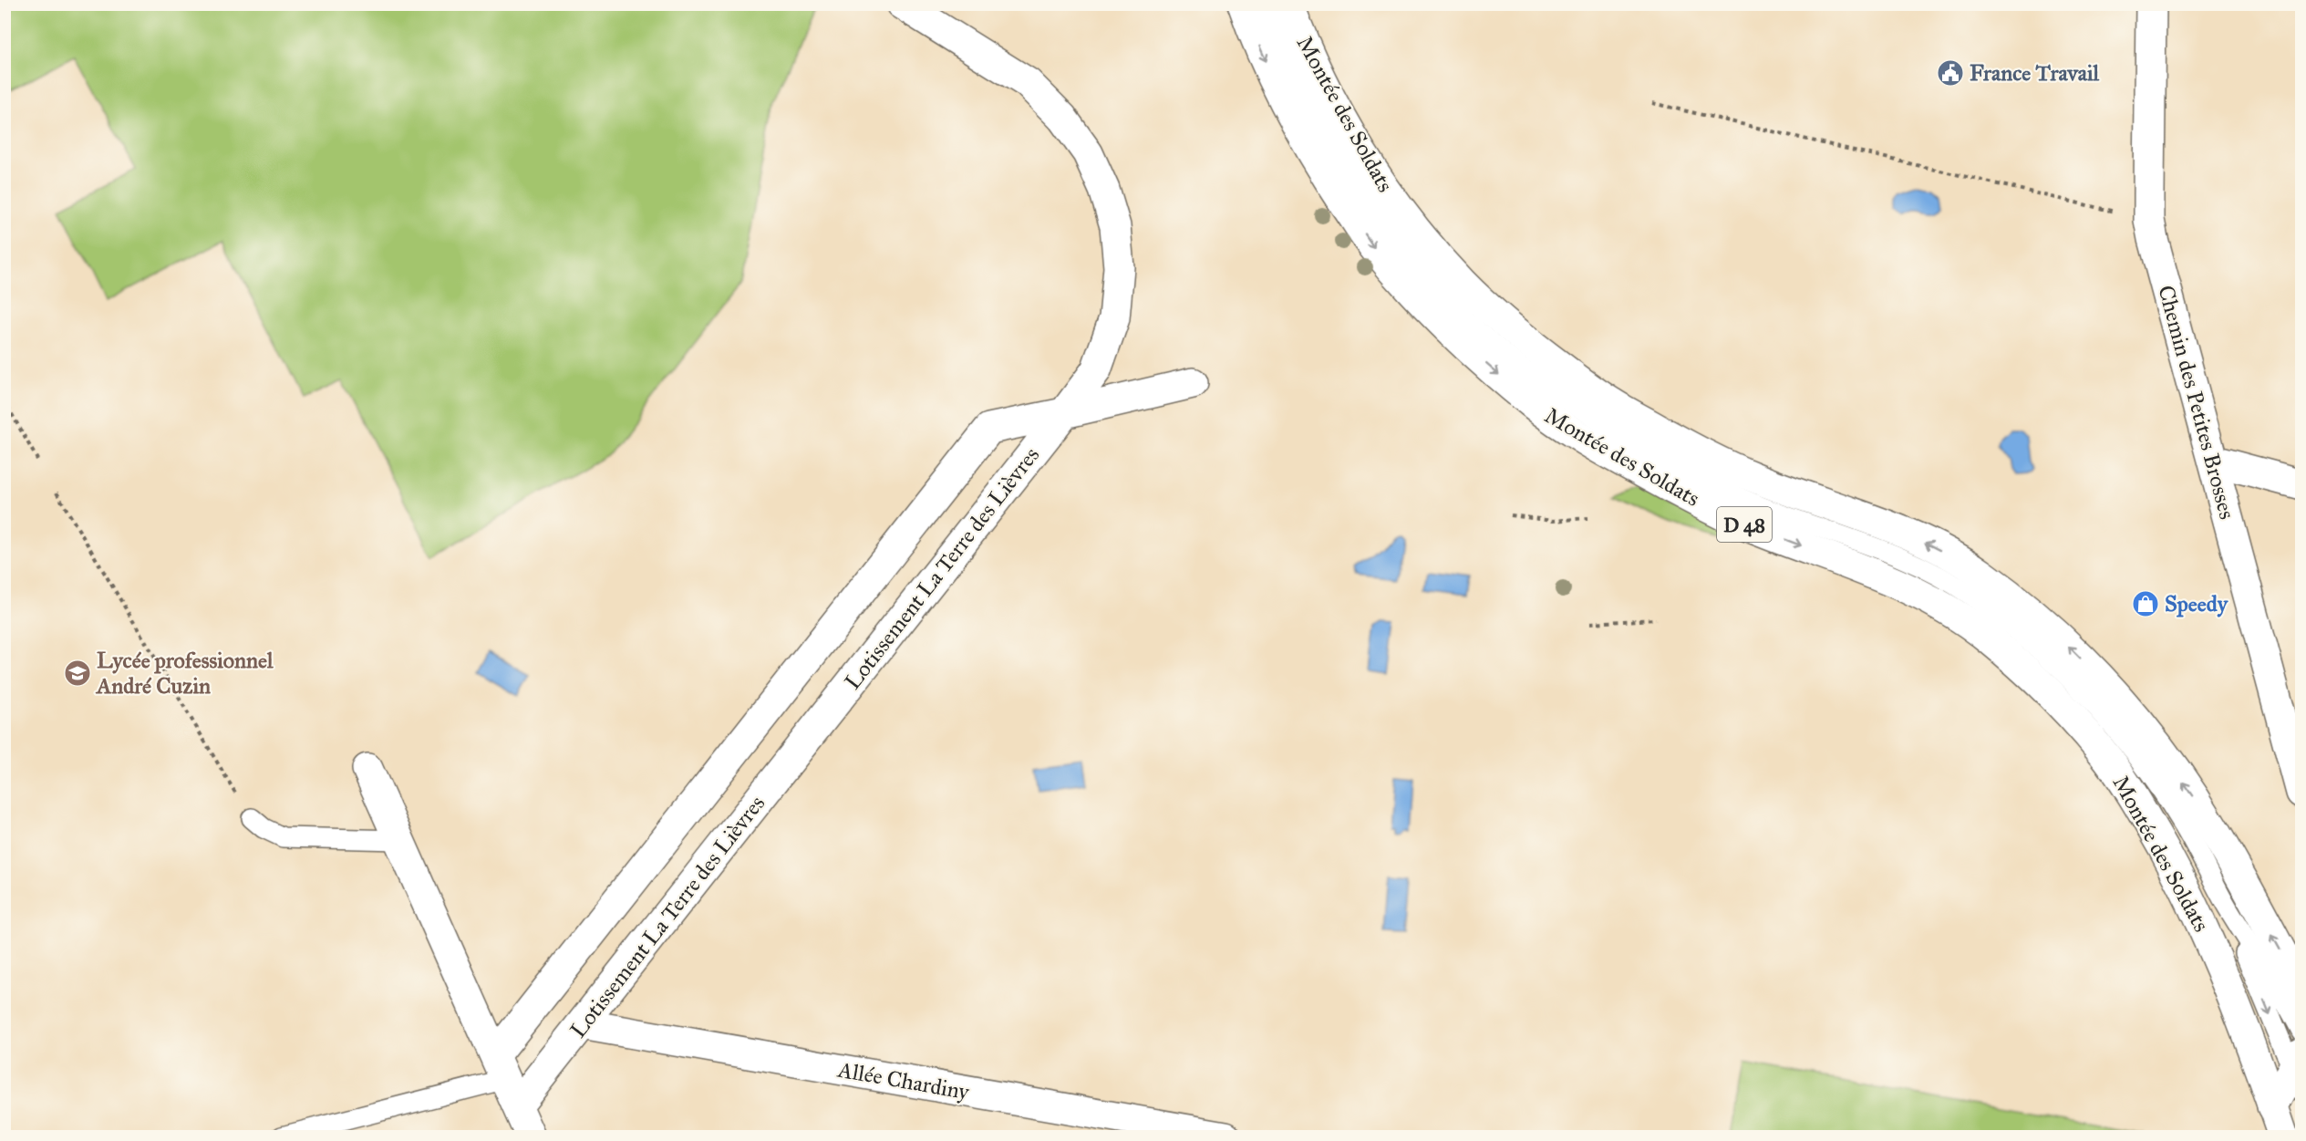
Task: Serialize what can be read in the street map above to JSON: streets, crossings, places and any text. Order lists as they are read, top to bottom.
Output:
{
  "streets": {
    "street": [
      "Montée des Soldats",
      "Chemin des Petites Brosses",
      "D 48",
      "Lotissement La Terre des Lièvres",
      "Allée Chardiny"
    ]
  },
  "crossings": [
    ["Lotissement La Terre des Lièvres", "Allée Chardiny"]
  ],
  "places": {
    "public building": ["France Travail"],
    "shop": ["Speedy"],
    "school or university": ["Lycée professionnel André Cuzin"]
  }
}
